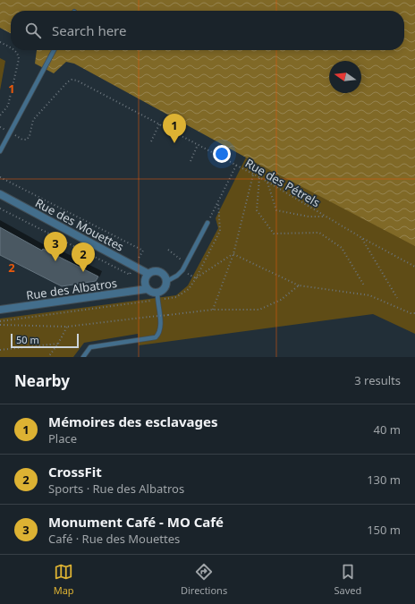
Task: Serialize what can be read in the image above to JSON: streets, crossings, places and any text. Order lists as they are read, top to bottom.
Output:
{
  "streets": {
    "street": ["Rue des Mouettes", "Rue des Albatros"],
    "path": ["Rue des Pétrels"]
  },
  "crossings": [
    ["Rue des Mouettes", "Rue des Albatros"]
  ],
  "scale_bar": "50 m",
  "north": "left",
  "page": {
    "search": "Search here",
    "pins": ["1", "3", "2"],
    "scale": "50 m",
    "heading": ["Nearby", "3 results"],
    "list": [
      {
        "mark": "1",
        "name": "Mémoires des esclavages",
        "note": "Place",
        "value": "40 m"
      },
      {
        "mark": "2",
        "name": "CrossFit",
        "note": "Sports · Rue des Albatros",
        "value": "130 m"
      },
      {
        "mark": "3",
        "name": "Monument Café - MO Café",
        "note": "Café · Rue des Mouettes",
        "value": "150 m"
      }
    ],
    "nav": ["Map", "Directions", "Saved"]
  },
  "grid": {
    "rows": ["1", "2"]
  }
}
